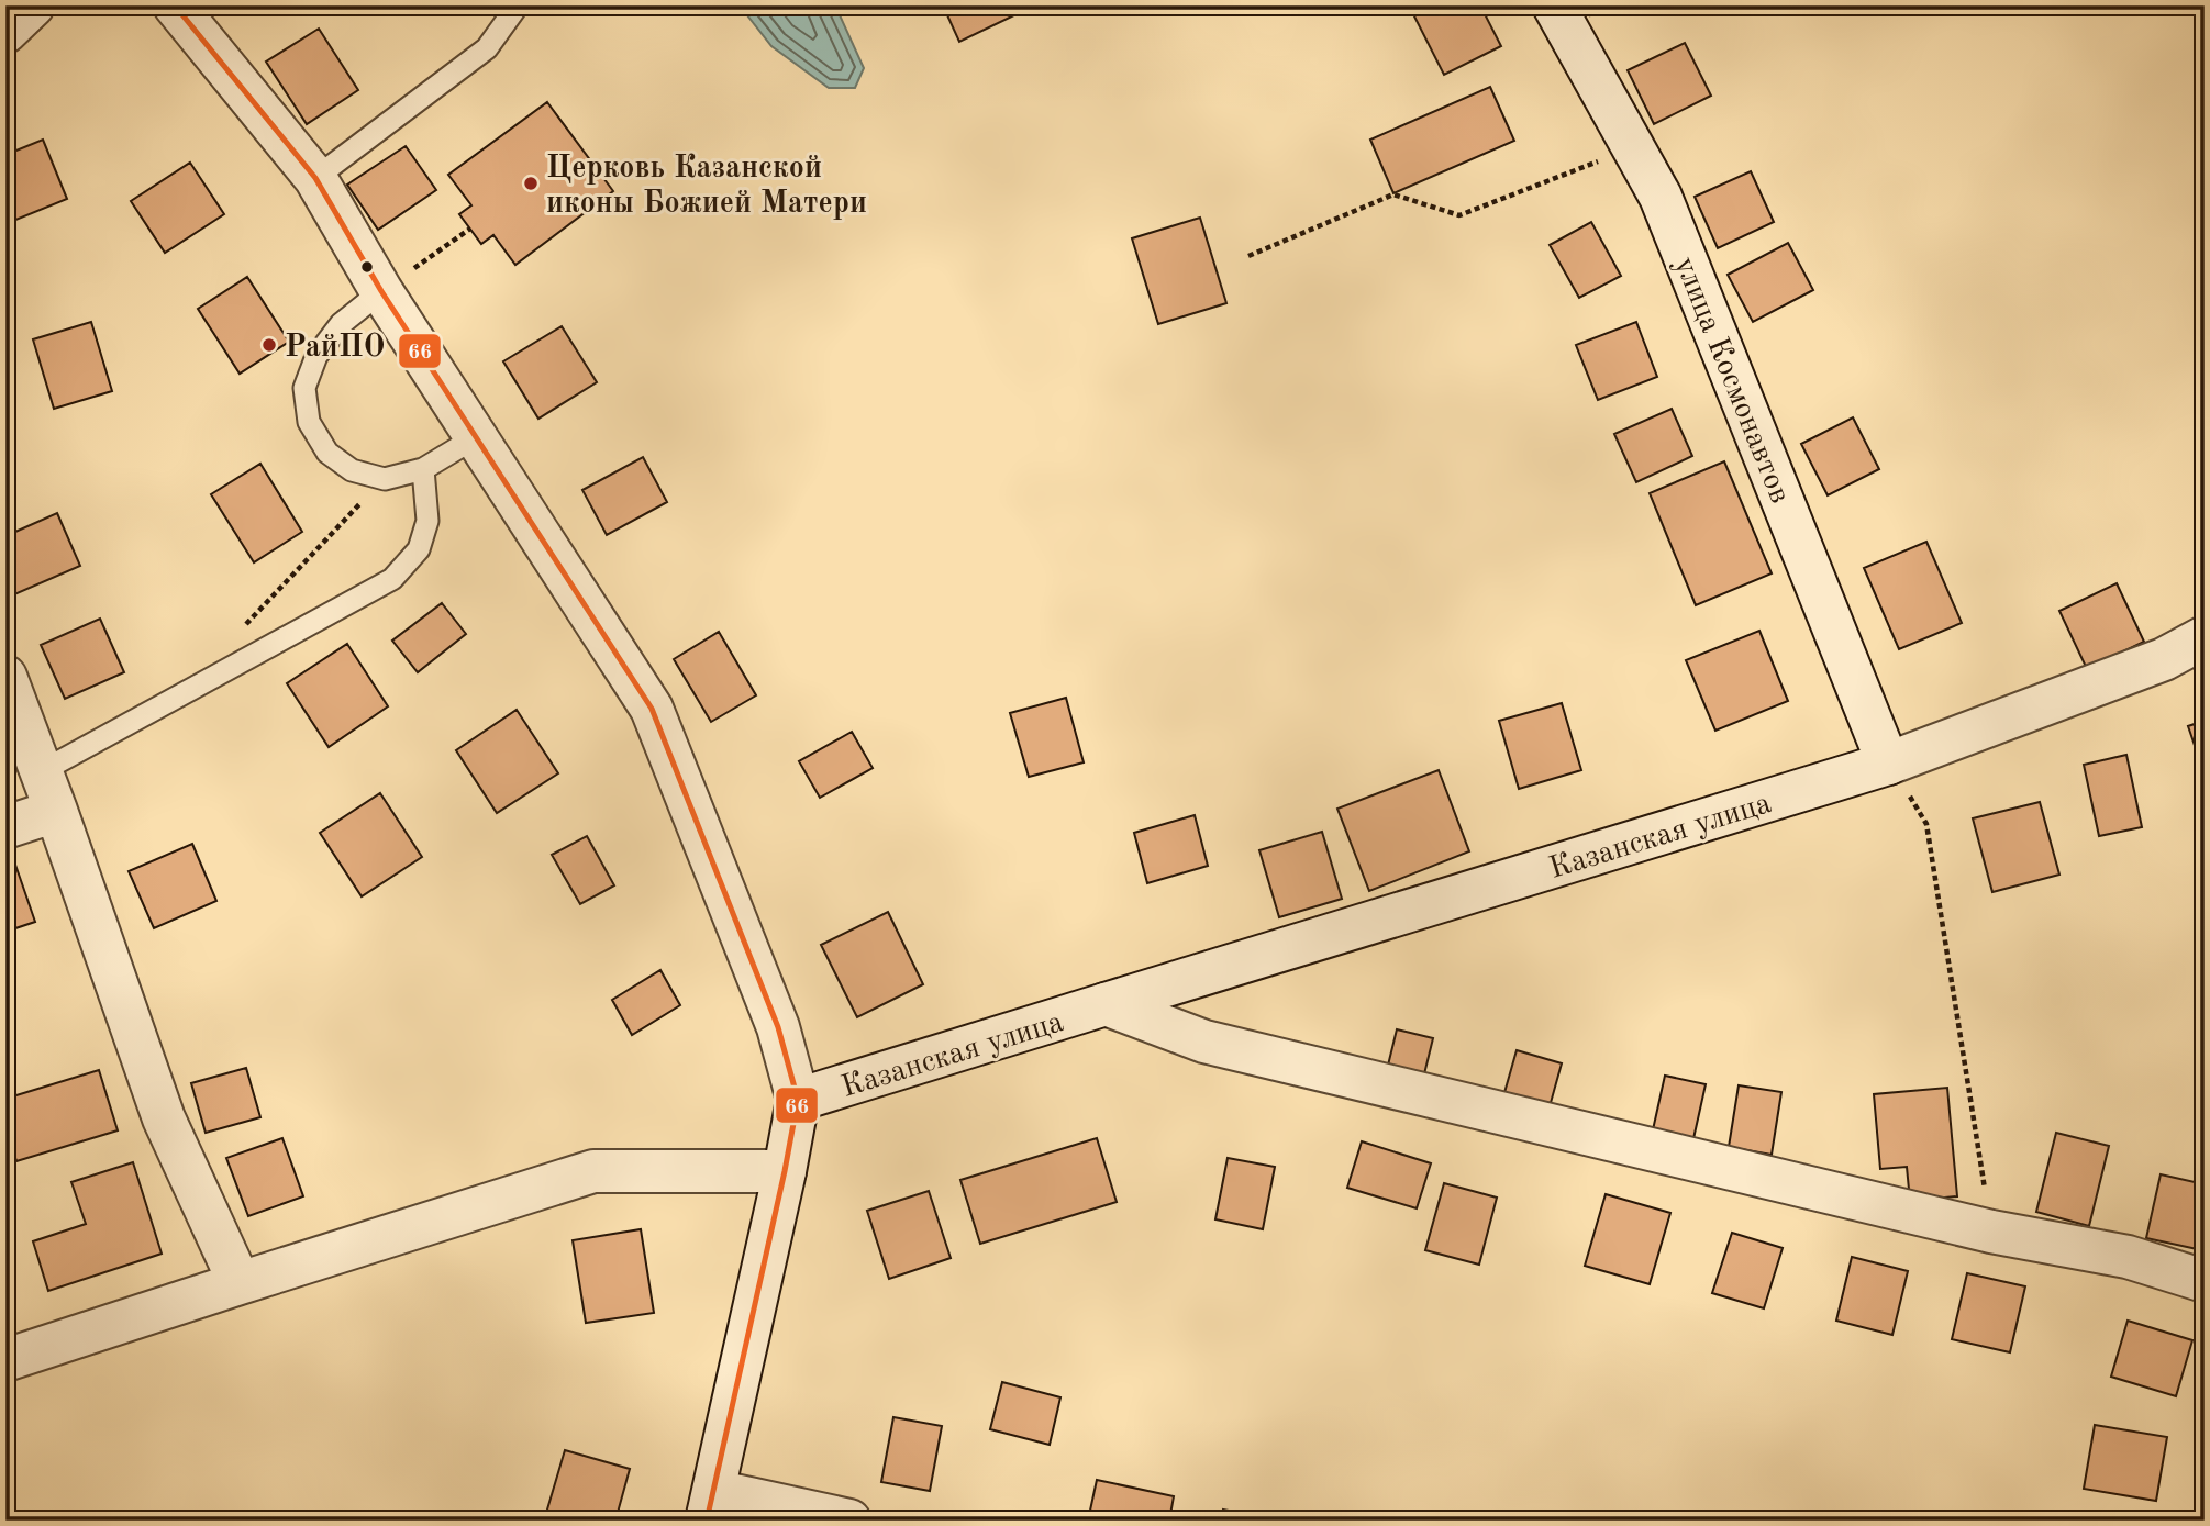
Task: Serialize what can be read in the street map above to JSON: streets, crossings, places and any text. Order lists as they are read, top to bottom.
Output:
{
  "streets": {
    "street": ["улица Космонавтов", "Казанская улица"]
  },
  "crossings": [
    ["улица Космонавтов", "Казанская улица"]
  ],
  "places": ["Церковь Казанской иконы Божией Матери", "РайПО"],
  "lines": ["transit line 66"]
}
